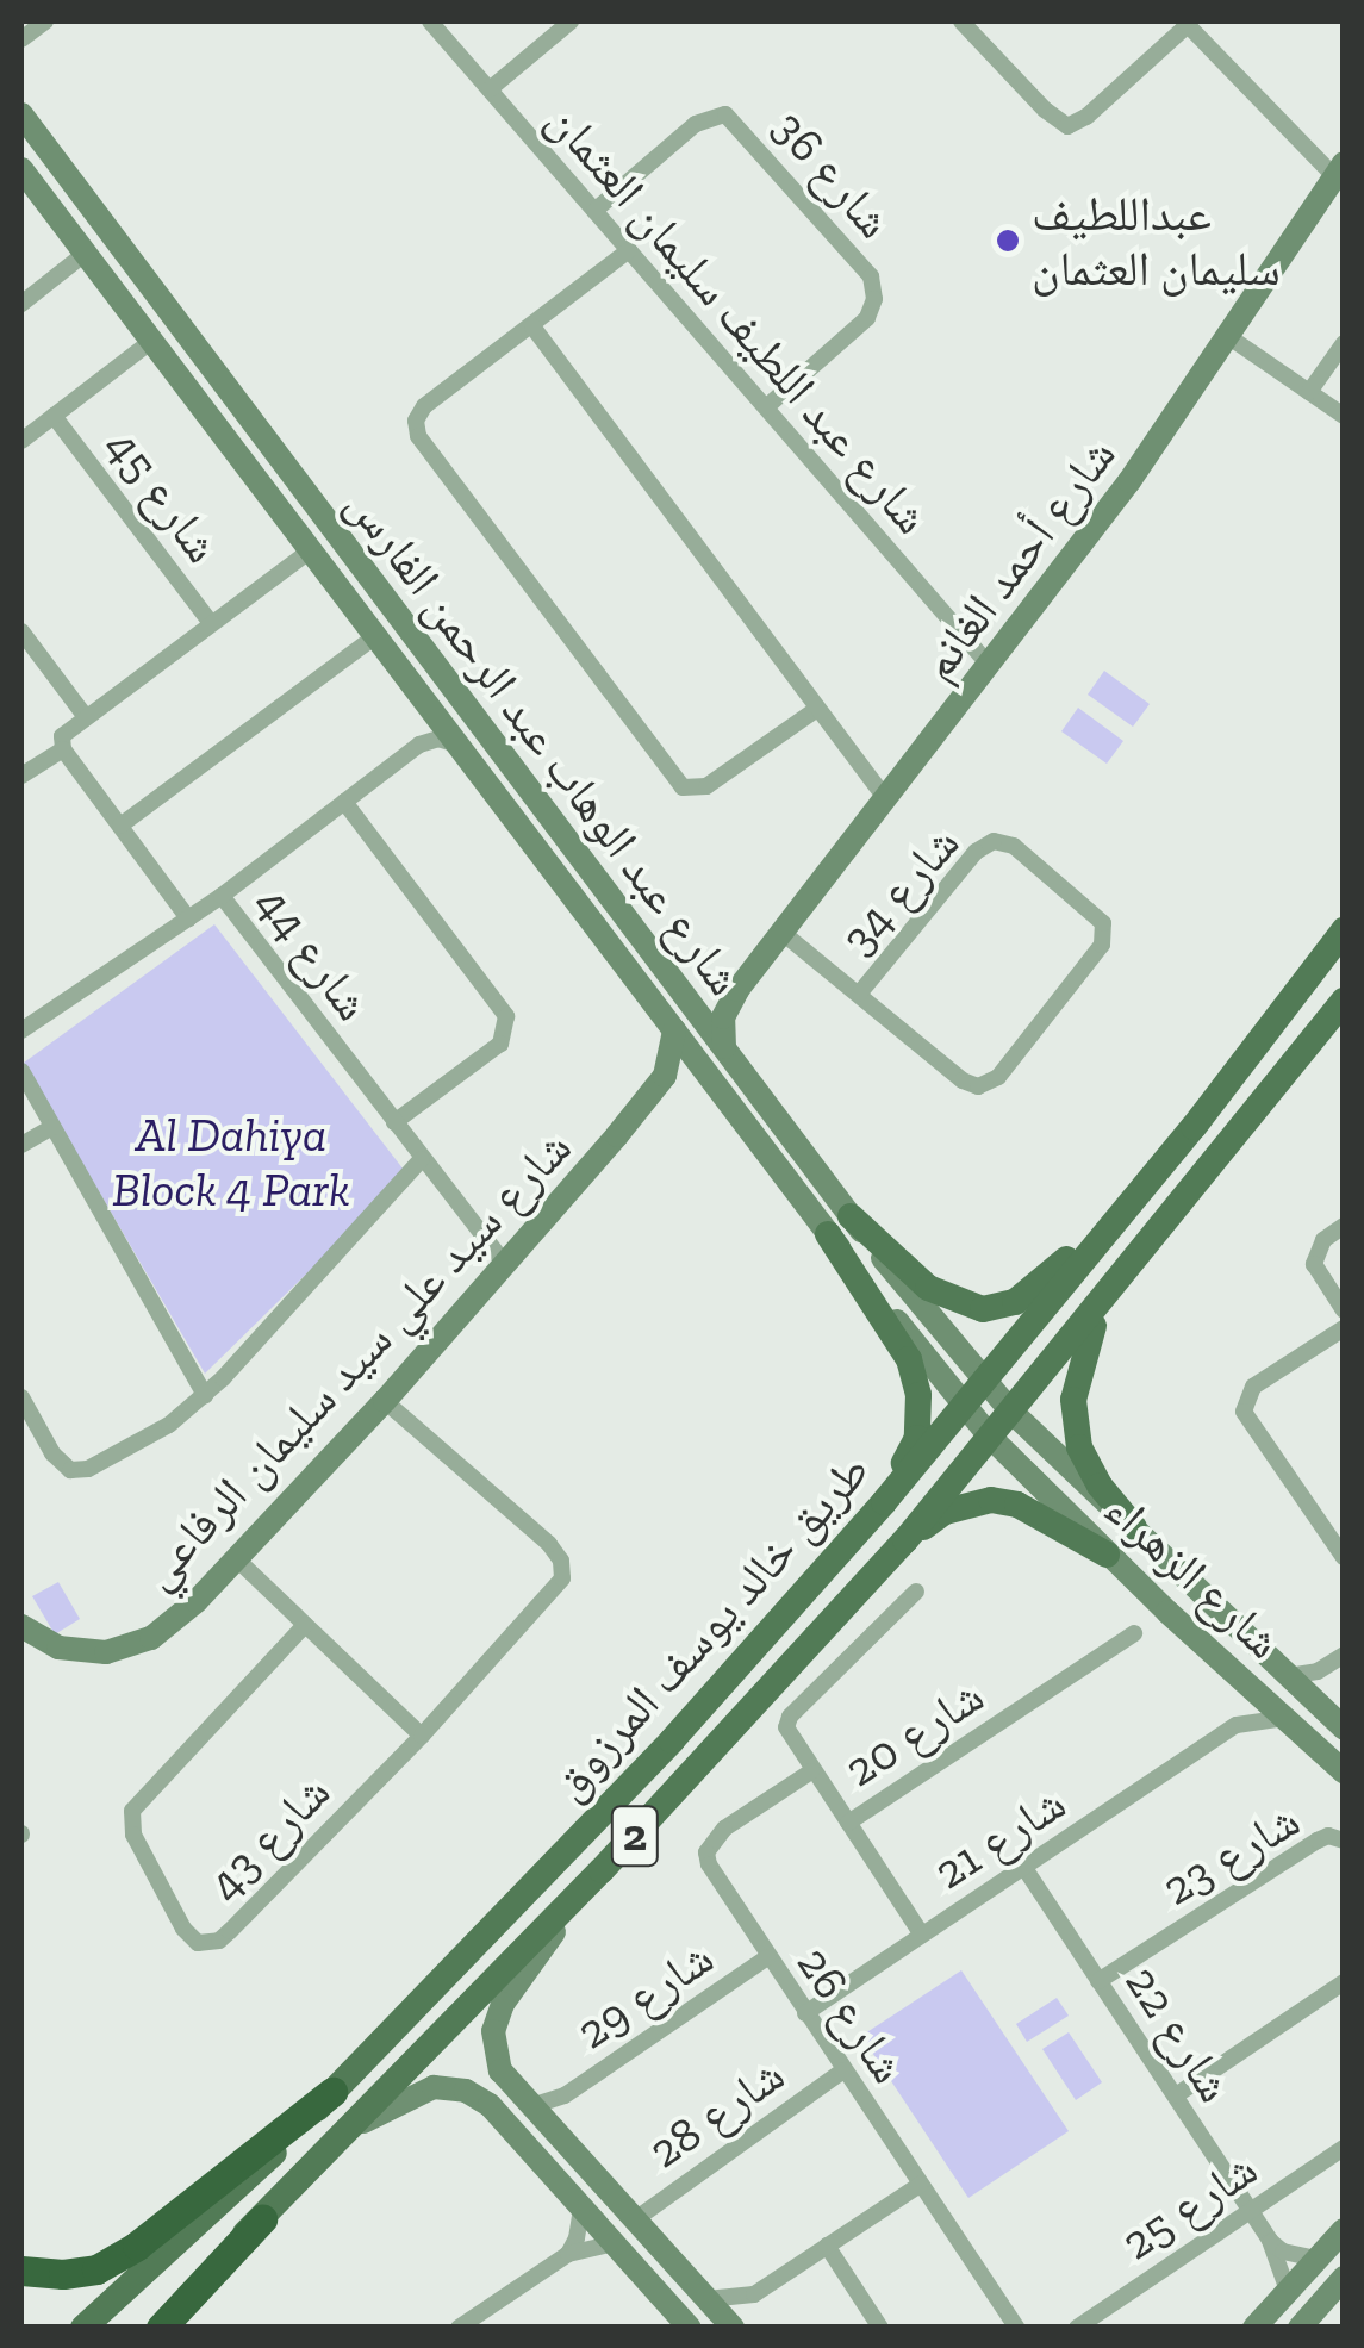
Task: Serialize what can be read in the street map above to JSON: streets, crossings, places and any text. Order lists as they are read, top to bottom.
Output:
{
  "streets": {
    "main road": ["طريق خالد يوسف المرزوق", "2"],
    "street": [
      "شارع 36",
      "شارع عبد اللطيف سليمان العثمان",
      "شارع 45",
      "شارع أحمد الغانم",
      "شارع عبد الوهاب عبد الرحمن الفارس",
      "شارع 34",
      "شارع 44",
      "شارع سيد علي سيد سليمان الرفاعي",
      "شارع الزهراء",
      "شارع 20",
      "شارع 43",
      "شارع 21",
      "شارع 23",
      "شارع 29",
      "شارع 26",
      "شارع 22",
      "شارع 28",
      "شارع 25"
    ]
  },
  "crossings": [
    ["شارع 36", "شارع عبد اللطيف سليمان العثمان"],
    ["شارع عبد اللطيف سليمان العثمان", "شارع أحمد الغانم"],
    ["شارع 45", "شارع عبد الوهاب عبد الرحمن الفارس"],
    ["شارع أحمد الغانم", "شارع عبد الوهاب عبد الرحمن الفارس"],
    ["شارع أحمد الغانم", "شارع 34"],
    ["شارع عبد الوهاب عبد الرحمن الفارس", "شارع سيد علي سيد سليمان الرفاعي"],
    ["شارع عبد الوهاب عبد الرحمن الفارس", "شارع الزهراء"],
    ["شارع عبد الوهاب عبد الرحمن الفارس", "طريق خالد يوسف المرزوق"],
    ["شارع 44", "شارع سيد علي سيد سليمان الرفاعي"],
    ["شارع سيد علي سيد سليمان الرفاعي", "شارع 43"],
    ["شارع الزهراء", "طريق خالد يوسف المرزوق"],
    ["شارع الزهراء", "شارع 21"],
    ["شارع 20", "شارع 21"],
    ["شارع 21", "شارع 26"],
    ["شارع 21", "شارع 22"],
    ["شارع 23", "شارع 22"],
    ["شارع 29", "شارع 26"],
    ["شارع 26", "شارع 28"],
    ["شارع 22", "شارع 25"]
  ],
  "parks": ["Al Dahiya Block 4 Park"],
  "places": ["عبداللطيف سليمان العثمان"]
}
